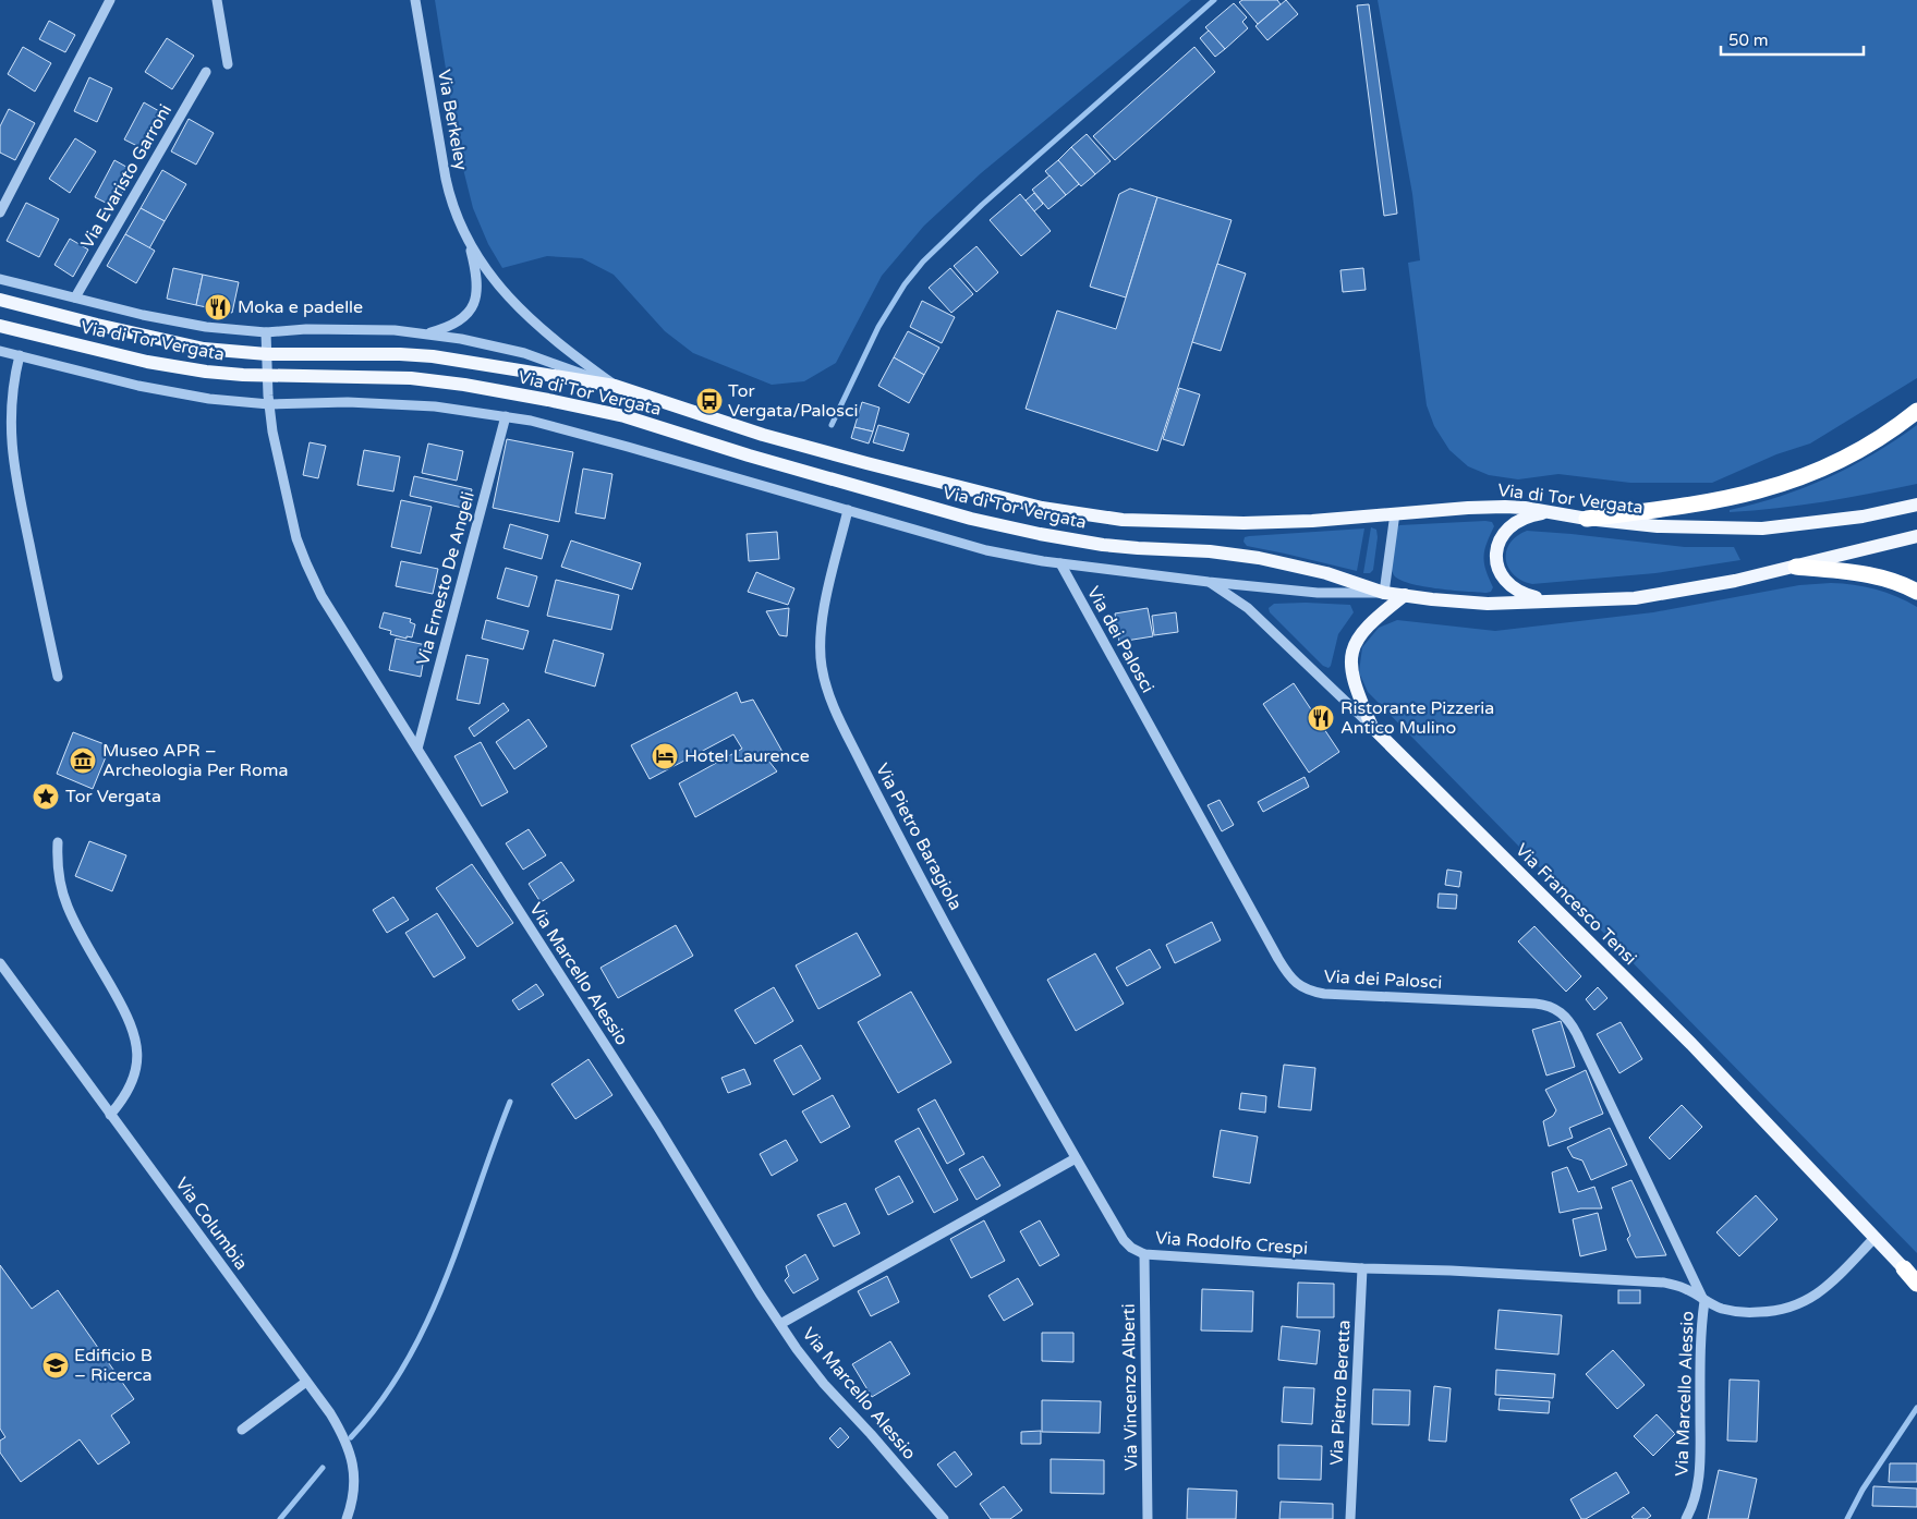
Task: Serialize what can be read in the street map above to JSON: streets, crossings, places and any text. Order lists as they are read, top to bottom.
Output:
{
  "streets": {
    "main road": ["Via di Tor Vergata", "Via Francesco Tensi"],
    "street": [
      "Via Berkeley",
      "Via Evaristo Garroni",
      "Via Ernesto De Angeli",
      "Via dei Palosci",
      "Via Pietro Baragiola",
      "Via Marcello Alessio",
      "Via Columbia",
      "Via Rodolfo Crespi",
      "Via Vincenzo Alberti",
      "Via Pietro Beretta"
    ]
  },
  "crossings": [
    ["Via Berkeley", "Via di Tor Vergata"],
    ["Via Evaristo Garroni", "Via di Tor Vergata"],
    ["Via di Tor Vergata", "Via Ernesto De Angeli"],
    ["Via di Tor Vergata", "Via dei Palosci"],
    ["Via di Tor Vergata", "Via Pietro Baragiola"],
    ["Via di Tor Vergata", "Via Francesco Tensi"],
    ["Via di Tor Vergata", "Via Marcello Alessio"],
    ["Via Ernesto De Angeli", "Via Marcello Alessio"],
    ["Via dei Palosci", "Via Marcello Alessio"],
    ["Via dei Palosci", "Via Rodolfo Crespi"],
    ["Via Pietro Baragiola", "Via Rodolfo Crespi"],
    ["Via Francesco Tensi", "Via Rodolfo Crespi"],
    ["Via Marcello Alessio", "Via Rodolfo Crespi"],
    ["Via Rodolfo Crespi", "Via Vincenzo Alberti"],
    ["Via Rodolfo Crespi", "Via Pietro Beretta"]
  ],
  "places": {
    "restaurant": ["Moka e padelle", "Ristorante Pizzeria Antico Mulino"],
    "bus stop": ["Tor Vergata/Palosci"],
    "hotel": ["Hotel Laurence"],
    "museum": ["Museo APR – Archeologia Per Roma"],
    "place": ["Tor Vergata"],
    "school or university": ["Edificio B – Ricerca"]
  },
  "scale_bar": "50 m"
}
